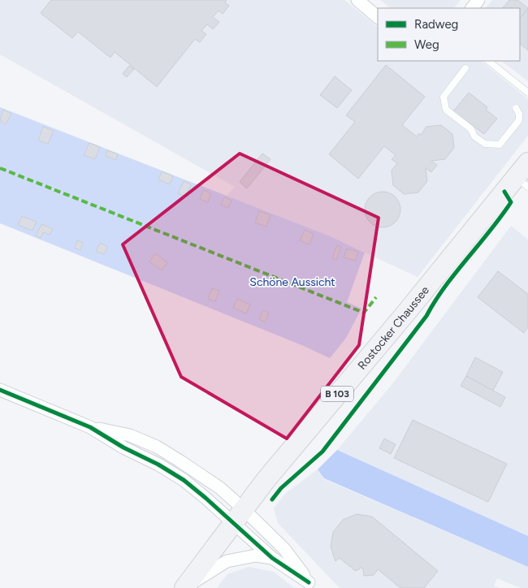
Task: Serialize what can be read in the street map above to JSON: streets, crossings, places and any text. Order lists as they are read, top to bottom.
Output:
{
  "streets": {
    "main road": ["Rostocker Chaussee", "B 103"]
  },
  "parks": ["Schöne Aussicht"],
  "legend": ["Radweg", "Weg"]
}
